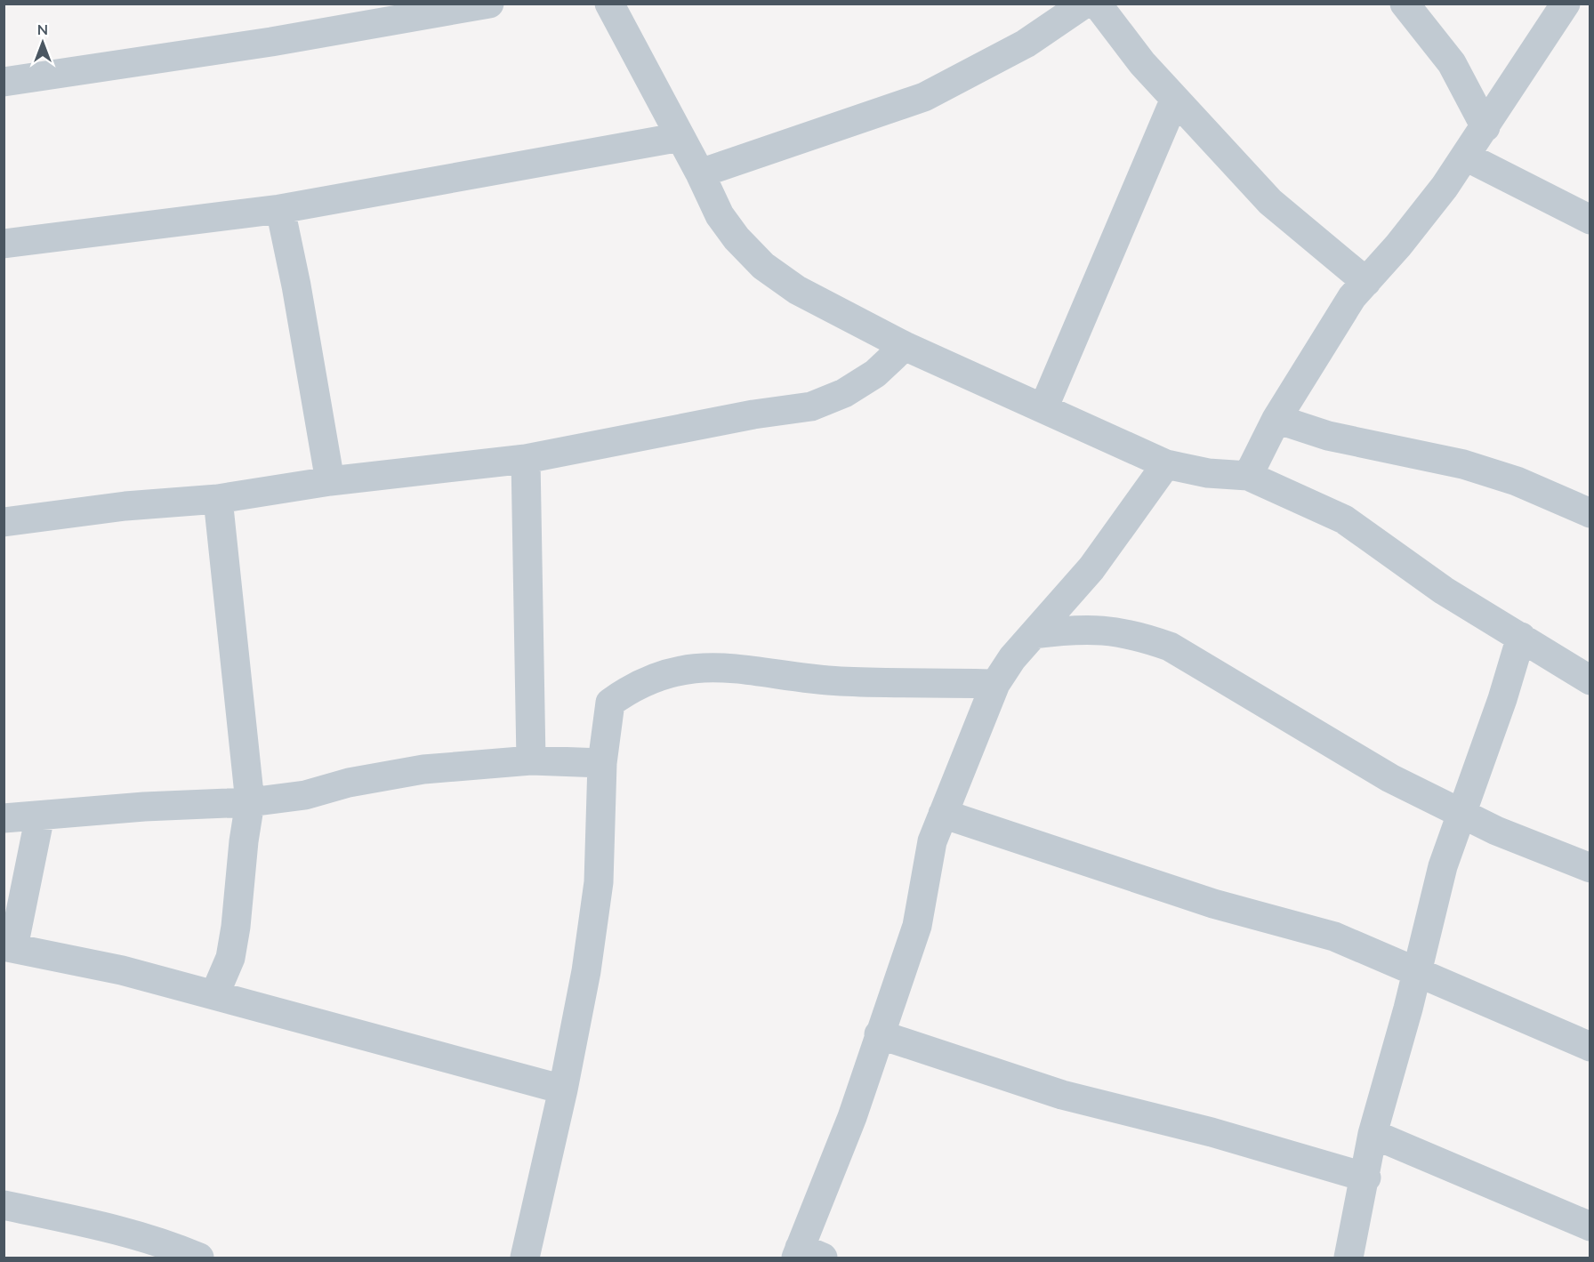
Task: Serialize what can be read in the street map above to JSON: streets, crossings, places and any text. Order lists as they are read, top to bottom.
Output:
{
  "north": "top"
}
